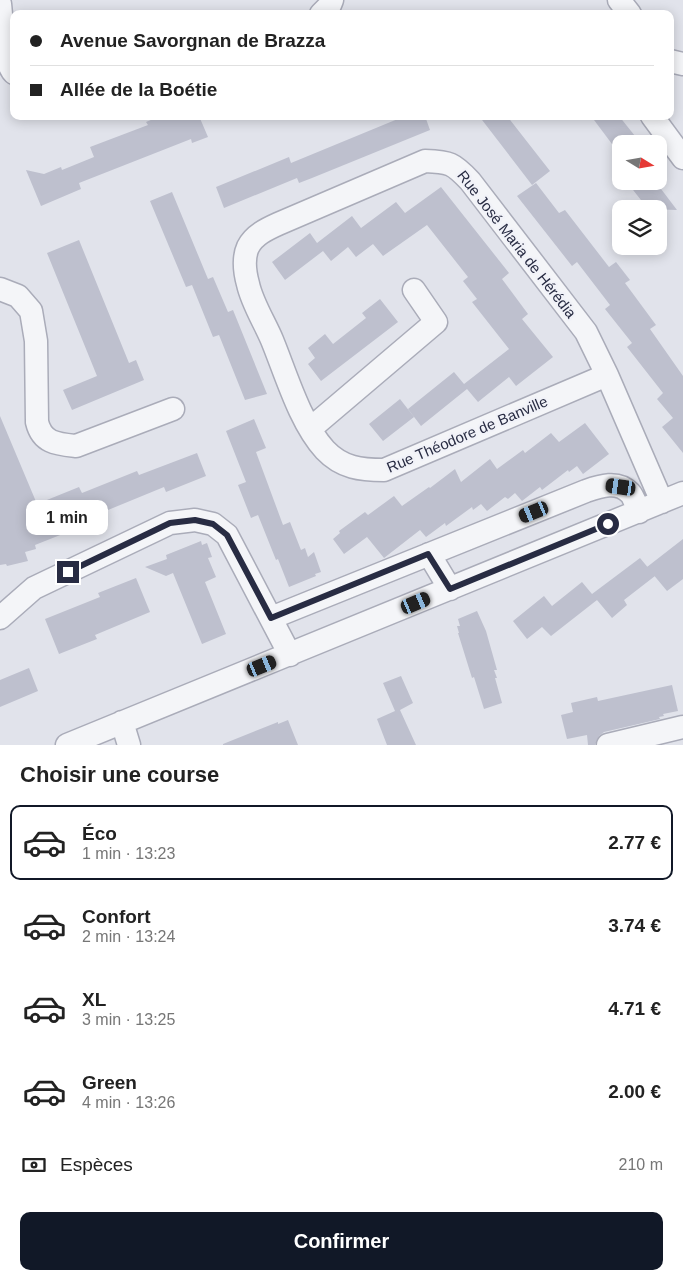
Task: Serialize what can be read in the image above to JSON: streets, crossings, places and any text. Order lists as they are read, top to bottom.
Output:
{
  "streets": {
    "street": ["Rue José Maria de Hérédia", "Rue Théodore de Banville"]
  },
  "crossings": [
    ["Rue José Maria de Hérédia", "Rue Théodore de Banville"]
  ],
  "north": "right",
  "page": {
    "banner": ["Avenue Savorgnan de Brazza", "Allée de la Boétie"],
    "bubble": "1 min",
    "heading": "Choisir une course",
    "list": [
      {
        "name": "Éco",
        "note": "1 min · 13:23",
        "value": "2.77 €"
      },
      {
        "name": "Confort",
        "note": "2 min · 13:24",
        "value": "3.74 €"
      },
      {
        "name": "XL",
        "note": "3 min · 13:25",
        "value": "4.71 €"
      },
      {
        "name": "Green",
        "note": "4 min · 13:26",
        "value": "2.00 €"
      }
    ],
    "pay": ["Espèces", "210 m"],
    "buttons": "Confirmer"
  }
}
